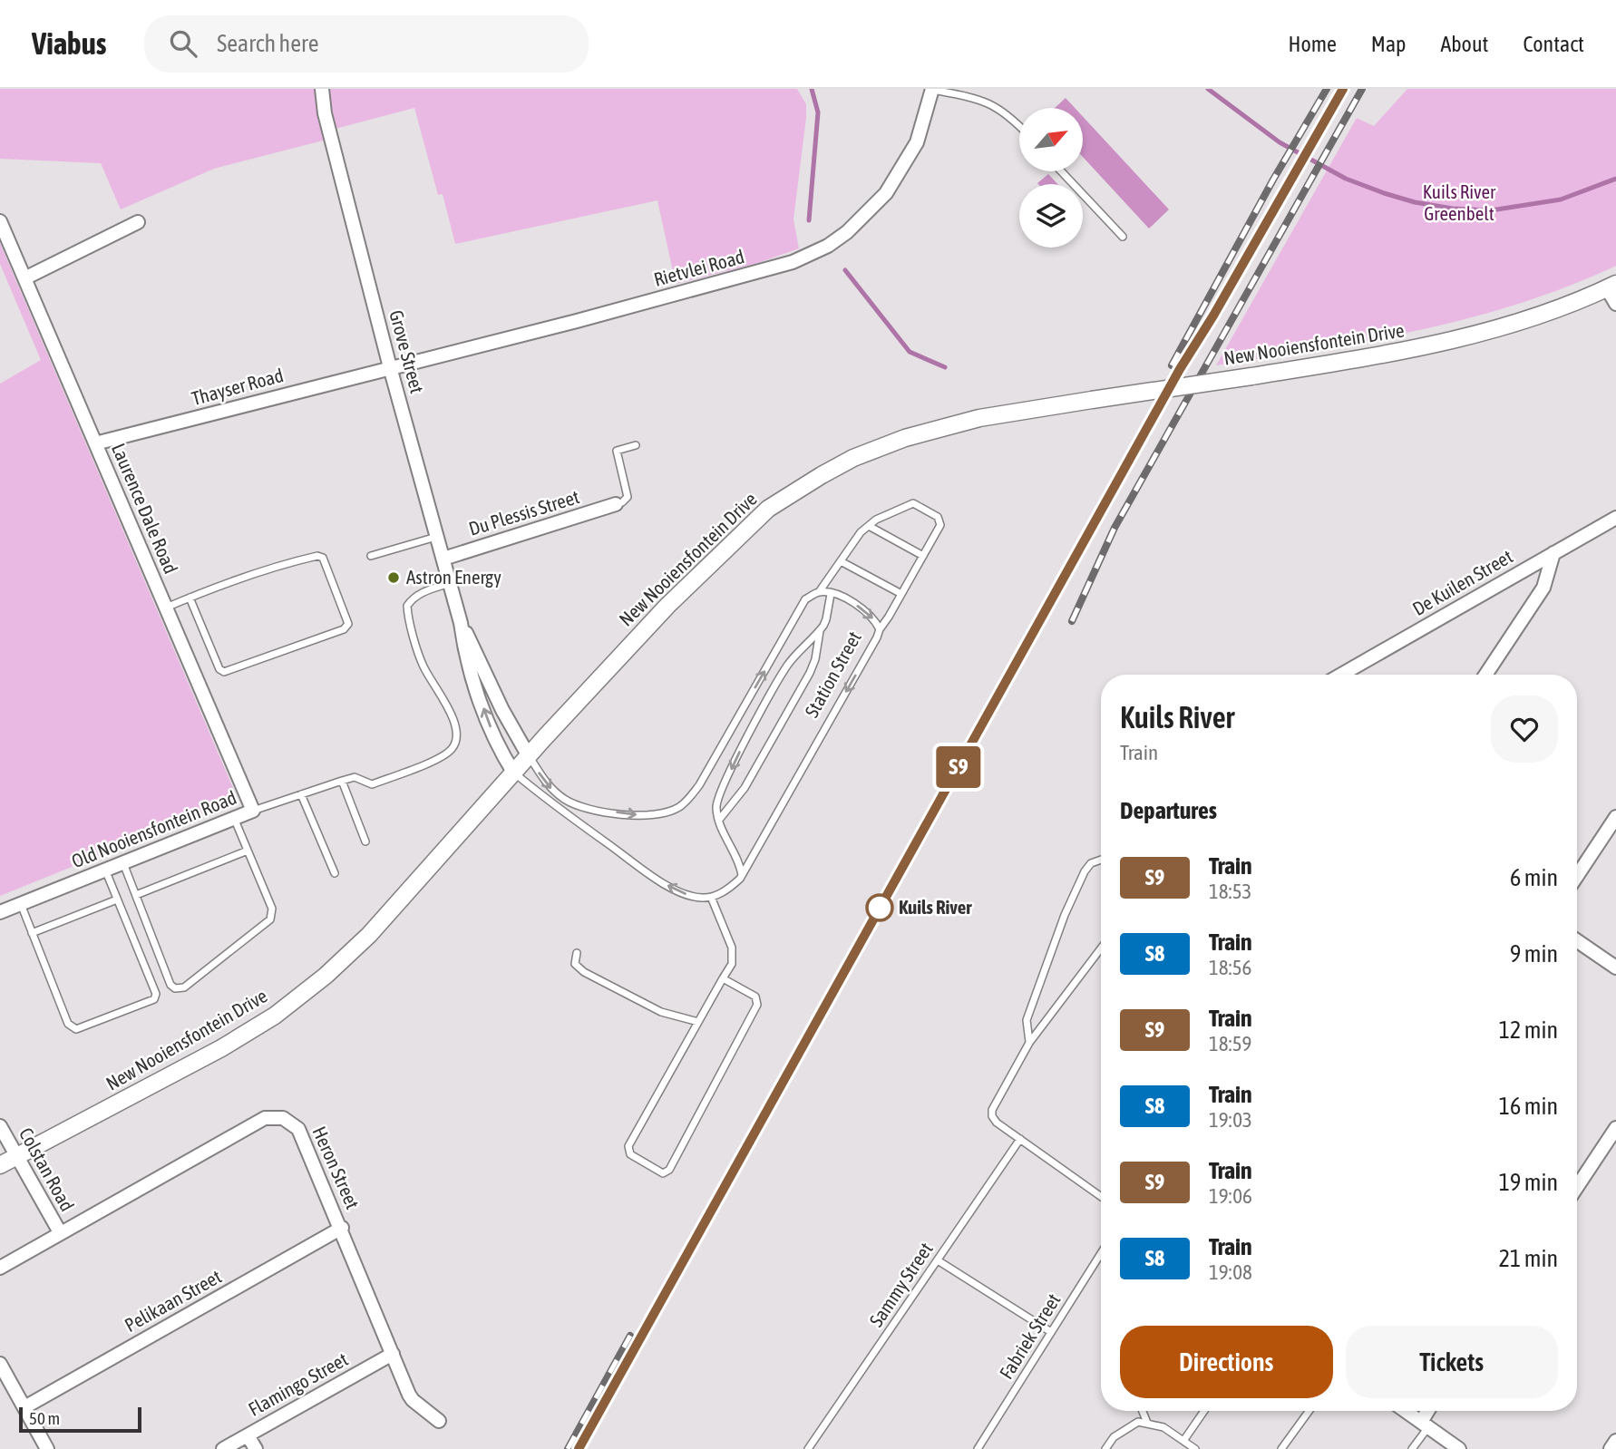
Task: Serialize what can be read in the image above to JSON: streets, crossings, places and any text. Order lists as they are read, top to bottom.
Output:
{
  "streets": {
    "street": [
      "Rietvlei Road",
      "New Nooiensfontein Drive",
      "Grove Street",
      "Thayser Road",
      "Laurence Dale Road",
      "Du Plessis Street",
      "De Kuilen Street",
      "Old Nooiensfontein Road",
      "Heron Street",
      "Colstan Road",
      "Pelikaan Street",
      "Flamingo Street"
    ],
    "lane": ["Station Street", "Sammy Street", "Fabriek Street"]
  },
  "crossings": [
    ["Rietvlei Road", "Grove Street"],
    ["Rietvlei Road", "Thayser Road"],
    ["New Nooiensfontein Drive", "Grove Street"],
    ["New Nooiensfontein Drive", "Colstan Road"],
    ["Grove Street", "Thayser Road"],
    ["Grove Street", "Du Plessis Street"],
    ["Thayser Road", "Laurence Dale Road"],
    ["Laurence Dale Road", "Old Nooiensfontein Road"],
    ["Heron Street", "Colstan Road"],
    ["Heron Street", "Pelikaan Street"],
    ["Heron Street", "Flamingo Street"]
  ],
  "parks": ["Kuils River Greenbelt"],
  "places": ["Astron Energy", "Kuils River"],
  "scale_bar": "50 m",
  "north": "top right",
  "page": {
    "header": "Viabus",
    "search": "Search here",
    "nav": [
      "Home",
      "Map",
      "About",
      "Contact"
    ],
    "on_map": "S9",
    "heading": [
      ["Kuils River", "Train"],
      "Departures"
    ],
    "list": [
      {
        "mark": "S9",
        "name": "Train",
        "note": "18:53",
        "value": "6 min"
      },
      {
        "mark": "S8",
        "name": "Train",
        "note": "18:56",
        "value": "9 min"
      },
      {
        "mark": "S9",
        "name": "Train",
        "note": "18:59",
        "value": "12 min"
      },
      {
        "mark": "S8",
        "name": "Train",
        "note": "19:03",
        "value": "16 min"
      },
      {
        "mark": "S9",
        "name": "Train",
        "note": "19:06",
        "value": "19 min"
      },
      {
        "mark": "S8",
        "name": "Train",
        "note": "19:08",
        "value": "21 min"
      }
    ],
    "buttons": ["Directions", "Tickets"],
    "scale": "50 m"
  }
}
